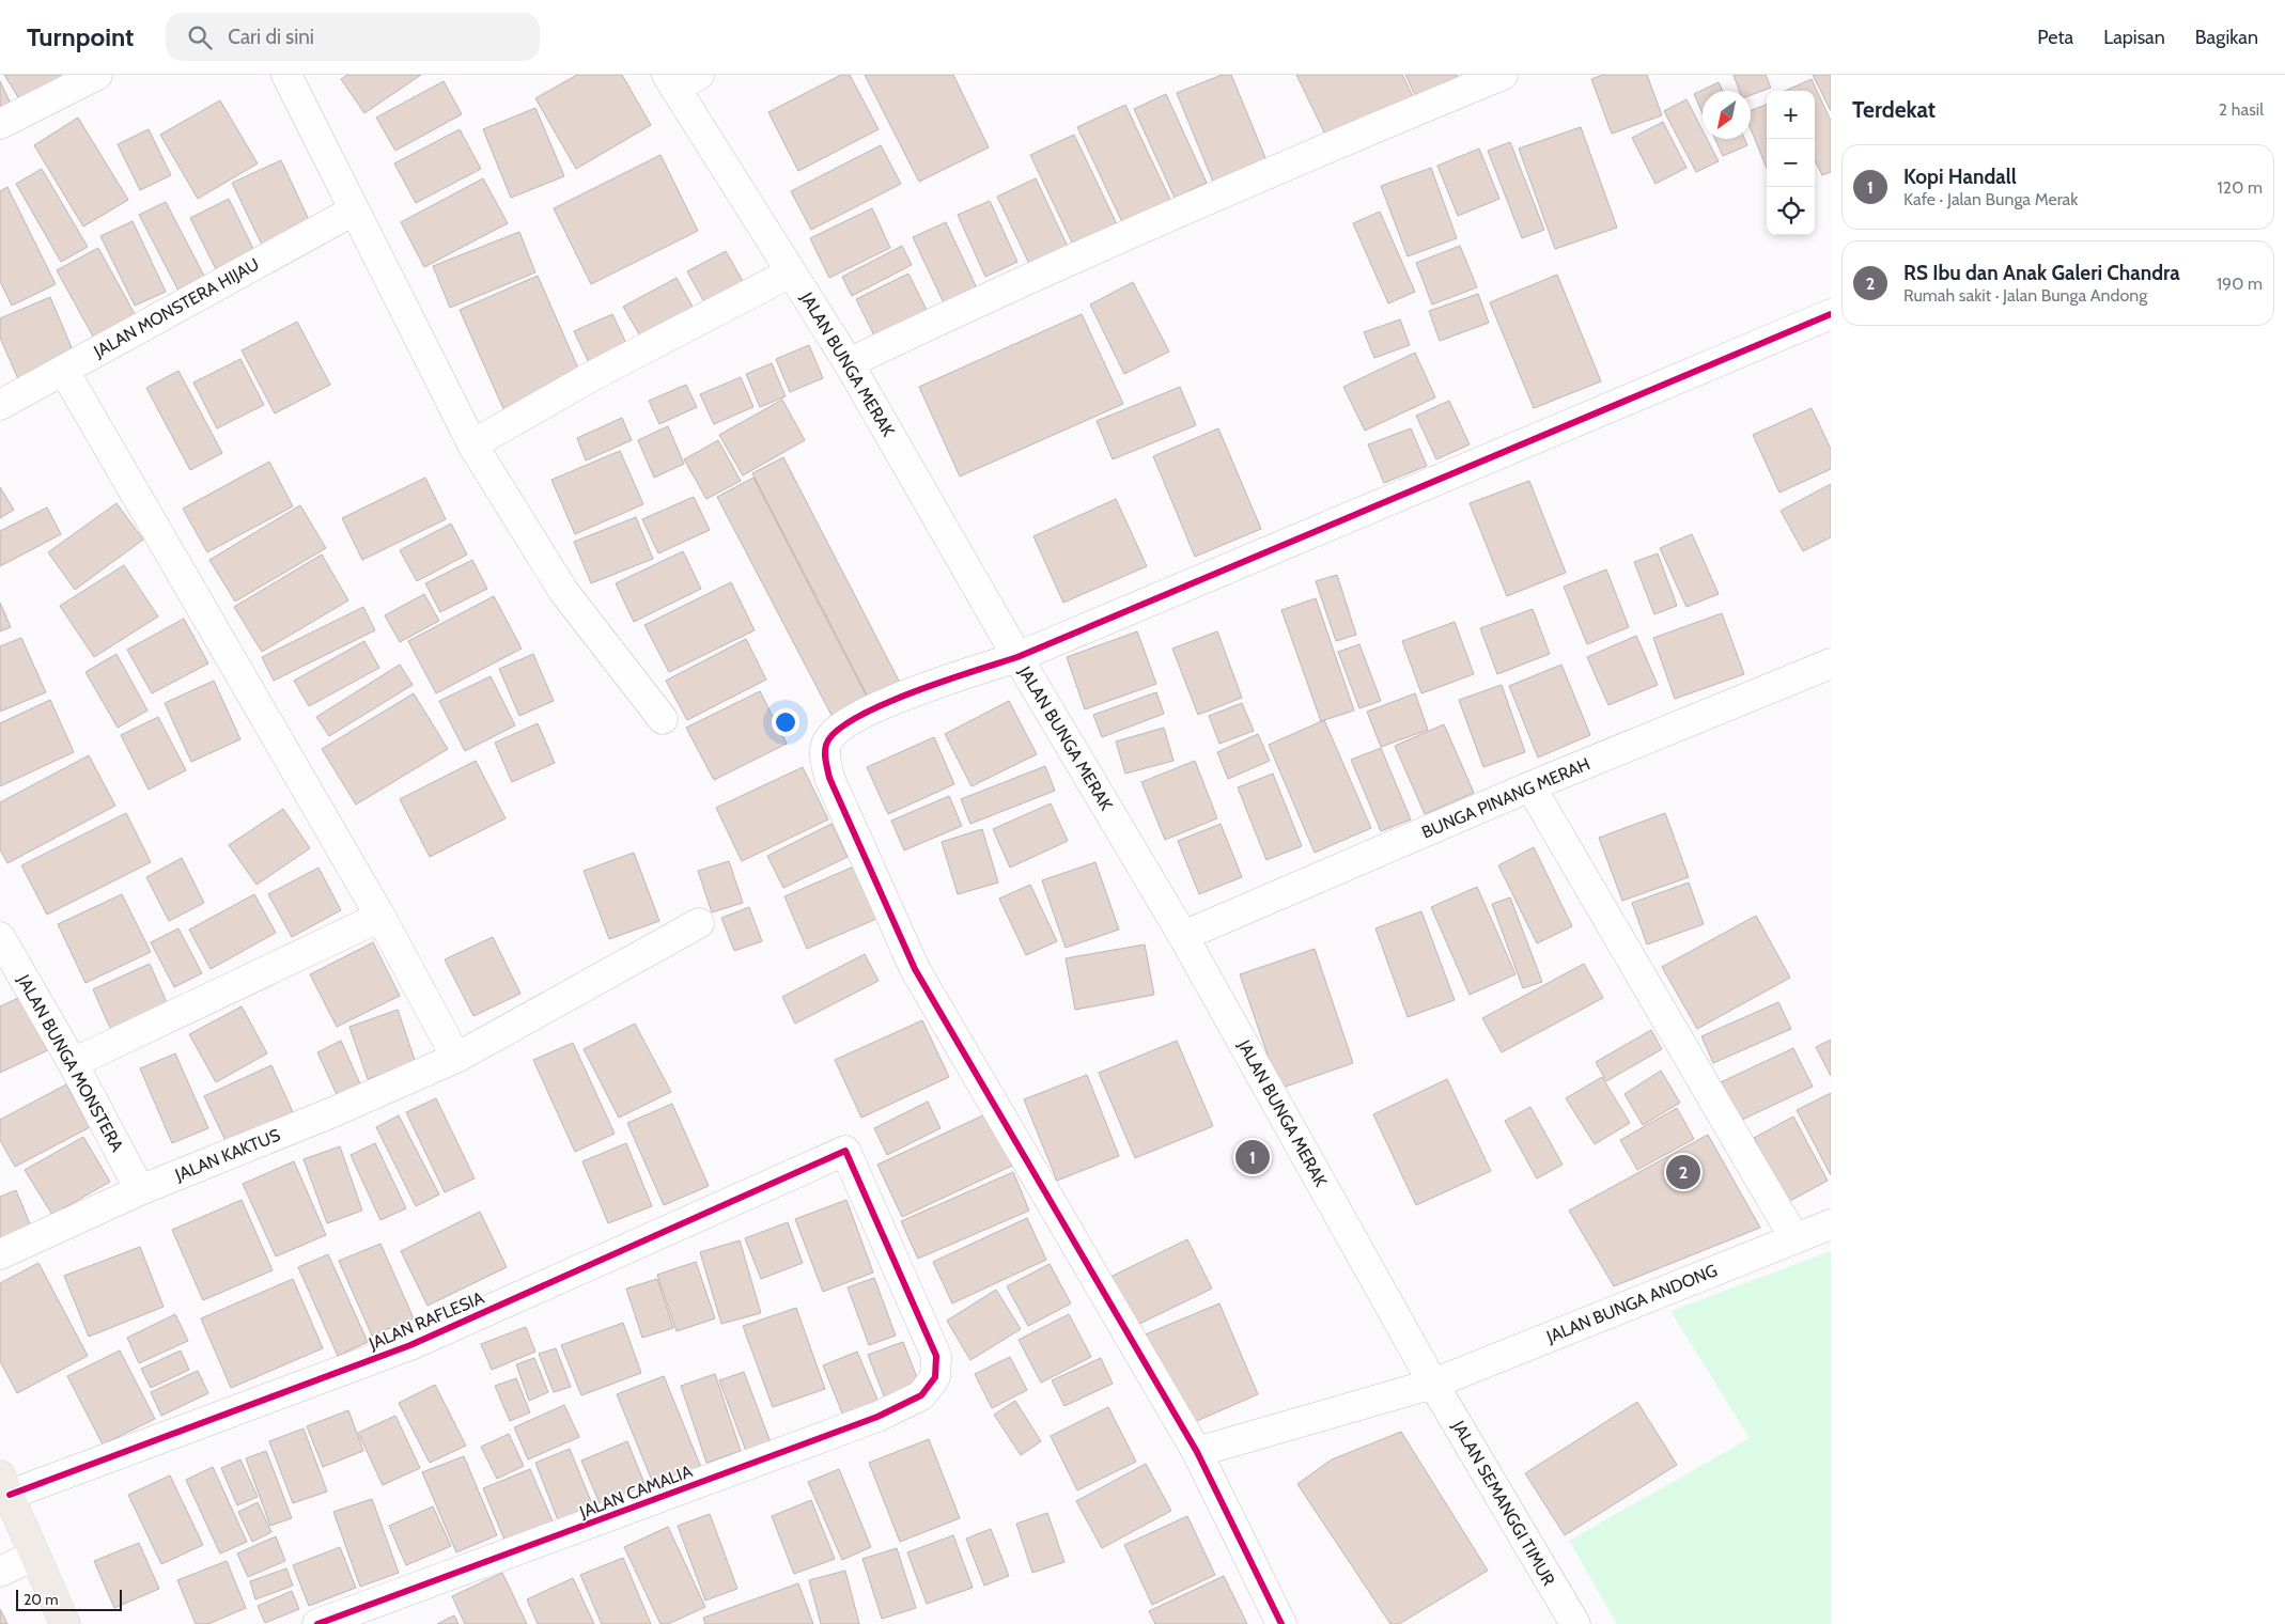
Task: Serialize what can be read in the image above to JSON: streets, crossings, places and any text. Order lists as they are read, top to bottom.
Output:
{
  "streets": {
    "street": [
      "JALAN MONSTERA HIJAU",
      "JALAN BUNGA MERAK",
      "BUNGA PINANG MERAH",
      "JALAN BUNGA MONSTERA",
      "JALAN KAKTUS",
      "JALAN BUNGA ANDONG",
      "JALAN RAFLESIA",
      "JALAN CAMALIA",
      "JALAN SEMANGGI TIMUR"
    ]
  },
  "crossings": [
    ["JALAN BUNGA MERAK", "BUNGA PINANG MERAH"],
    ["JALAN BUNGA MERAK", "JALAN BUNGA ANDONG"],
    ["JALAN BUNGA MERAK", "JALAN SEMANGGI TIMUR"],
    ["JALAN BUNGA MONSTERA", "JALAN KAKTUS"],
    ["JALAN BUNGA ANDONG", "JALAN SEMANGGI TIMUR"],
    ["JALAN RAFLESIA", "JALAN CAMALIA"]
  ],
  "scale_bar": "20 m",
  "north": "bottom left",
  "page": {
    "header": "Turnpoint",
    "search": "Cari di sini",
    "nav": ["Peta", "Lapisan", "Bagikan"],
    "heading": ["Terdekat", "2 hasil"],
    "map_buttons": ["+", "−"],
    "list": [
      {
        "mark": "1",
        "name": "Kopi Handall",
        "note": "Kafe · Jalan Bunga Merak",
        "value": "120 m"
      },
      {
        "mark": "2",
        "name": "RS Ibu dan Anak Galeri Chandra",
        "note": "Rumah sakit · Jalan Bunga Andong",
        "value": "190 m"
      }
    ],
    "pins": ["1", "2"],
    "scale": "20 m"
  }
}
